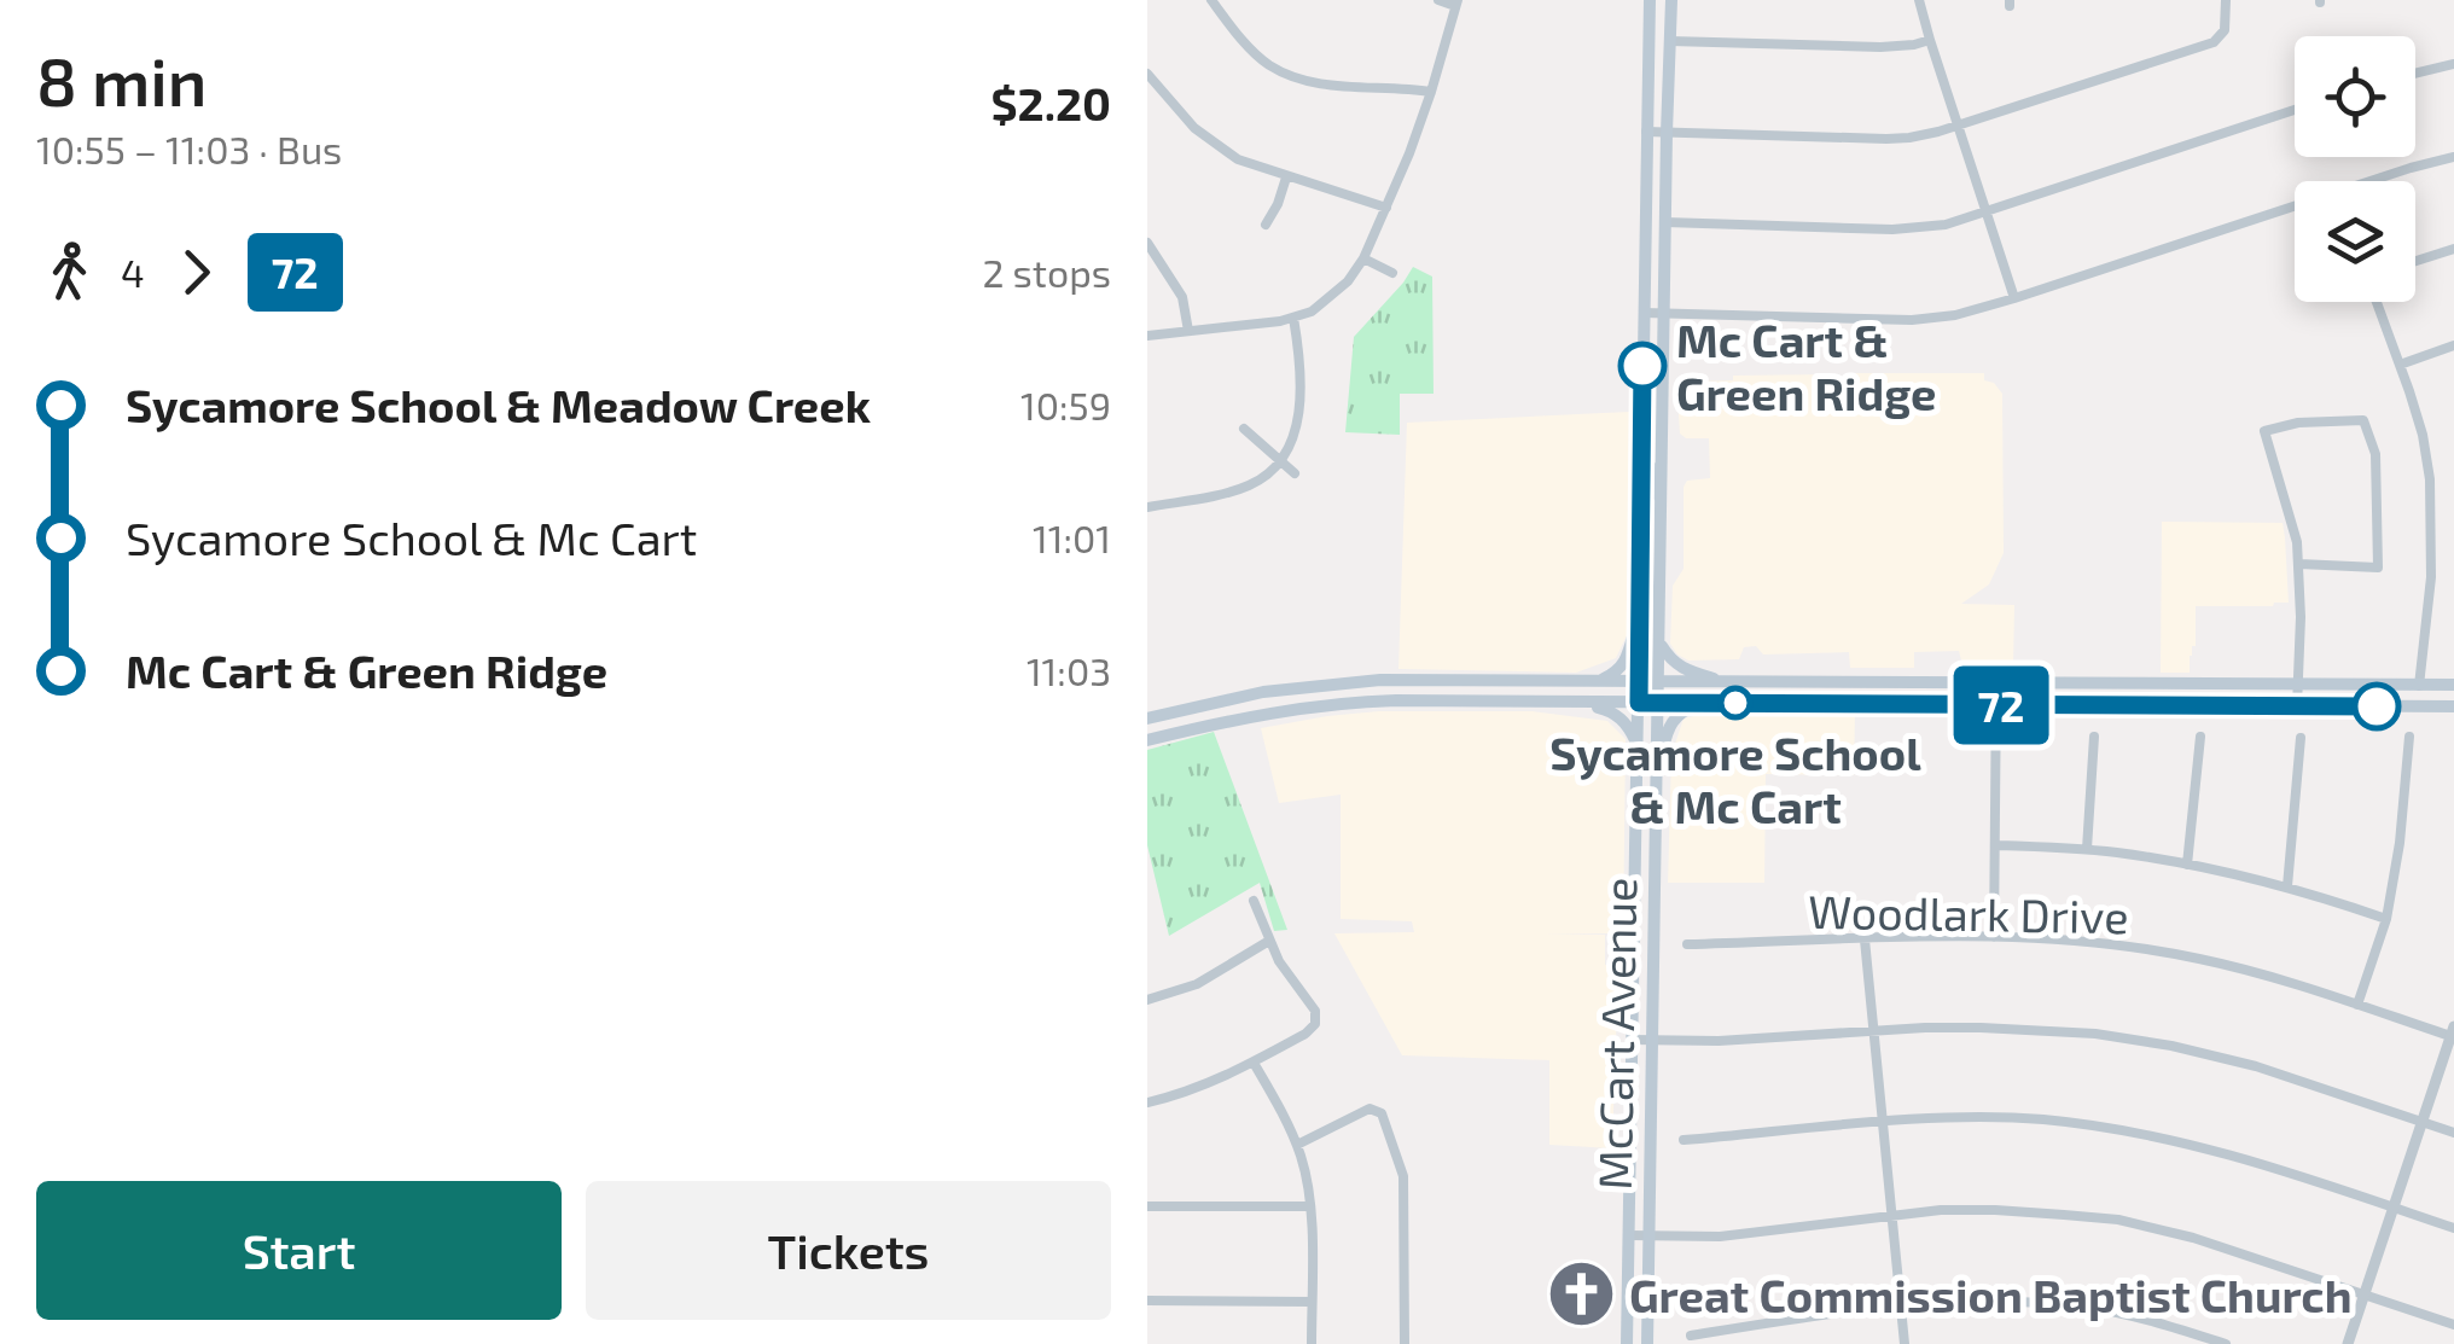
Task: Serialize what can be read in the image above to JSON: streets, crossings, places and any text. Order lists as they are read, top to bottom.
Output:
{
  "streets": {
    "main road": ["McCart Avenue"],
    "street": ["Woodlark Drive"]
  },
  "places": {
    "other": ["Mc Cart & Green Ridge", "Sycamore School & Mc Cart"],
    "church": ["Great Commission Baptist Church"]
  },
  "lines": ["bus line 72"],
  "page": {
    "heading": ["8 min", "10:55 – 11:03 · Bus", "$2.20"],
    "on_map": "72",
    "legs": ["4", "72", "2 stops"],
    "list": [
      {
        "name": "Sycamore School & Meadow Creek",
        "value": "10:59"
      },
      {
        "name": "Sycamore School & Mc Cart",
        "value": "11:01"
      },
      {
        "name": "Mc Cart & Green Ridge",
        "value": "11:03"
      }
    ],
    "buttons": ["Start", "Tickets"]
  }
}
